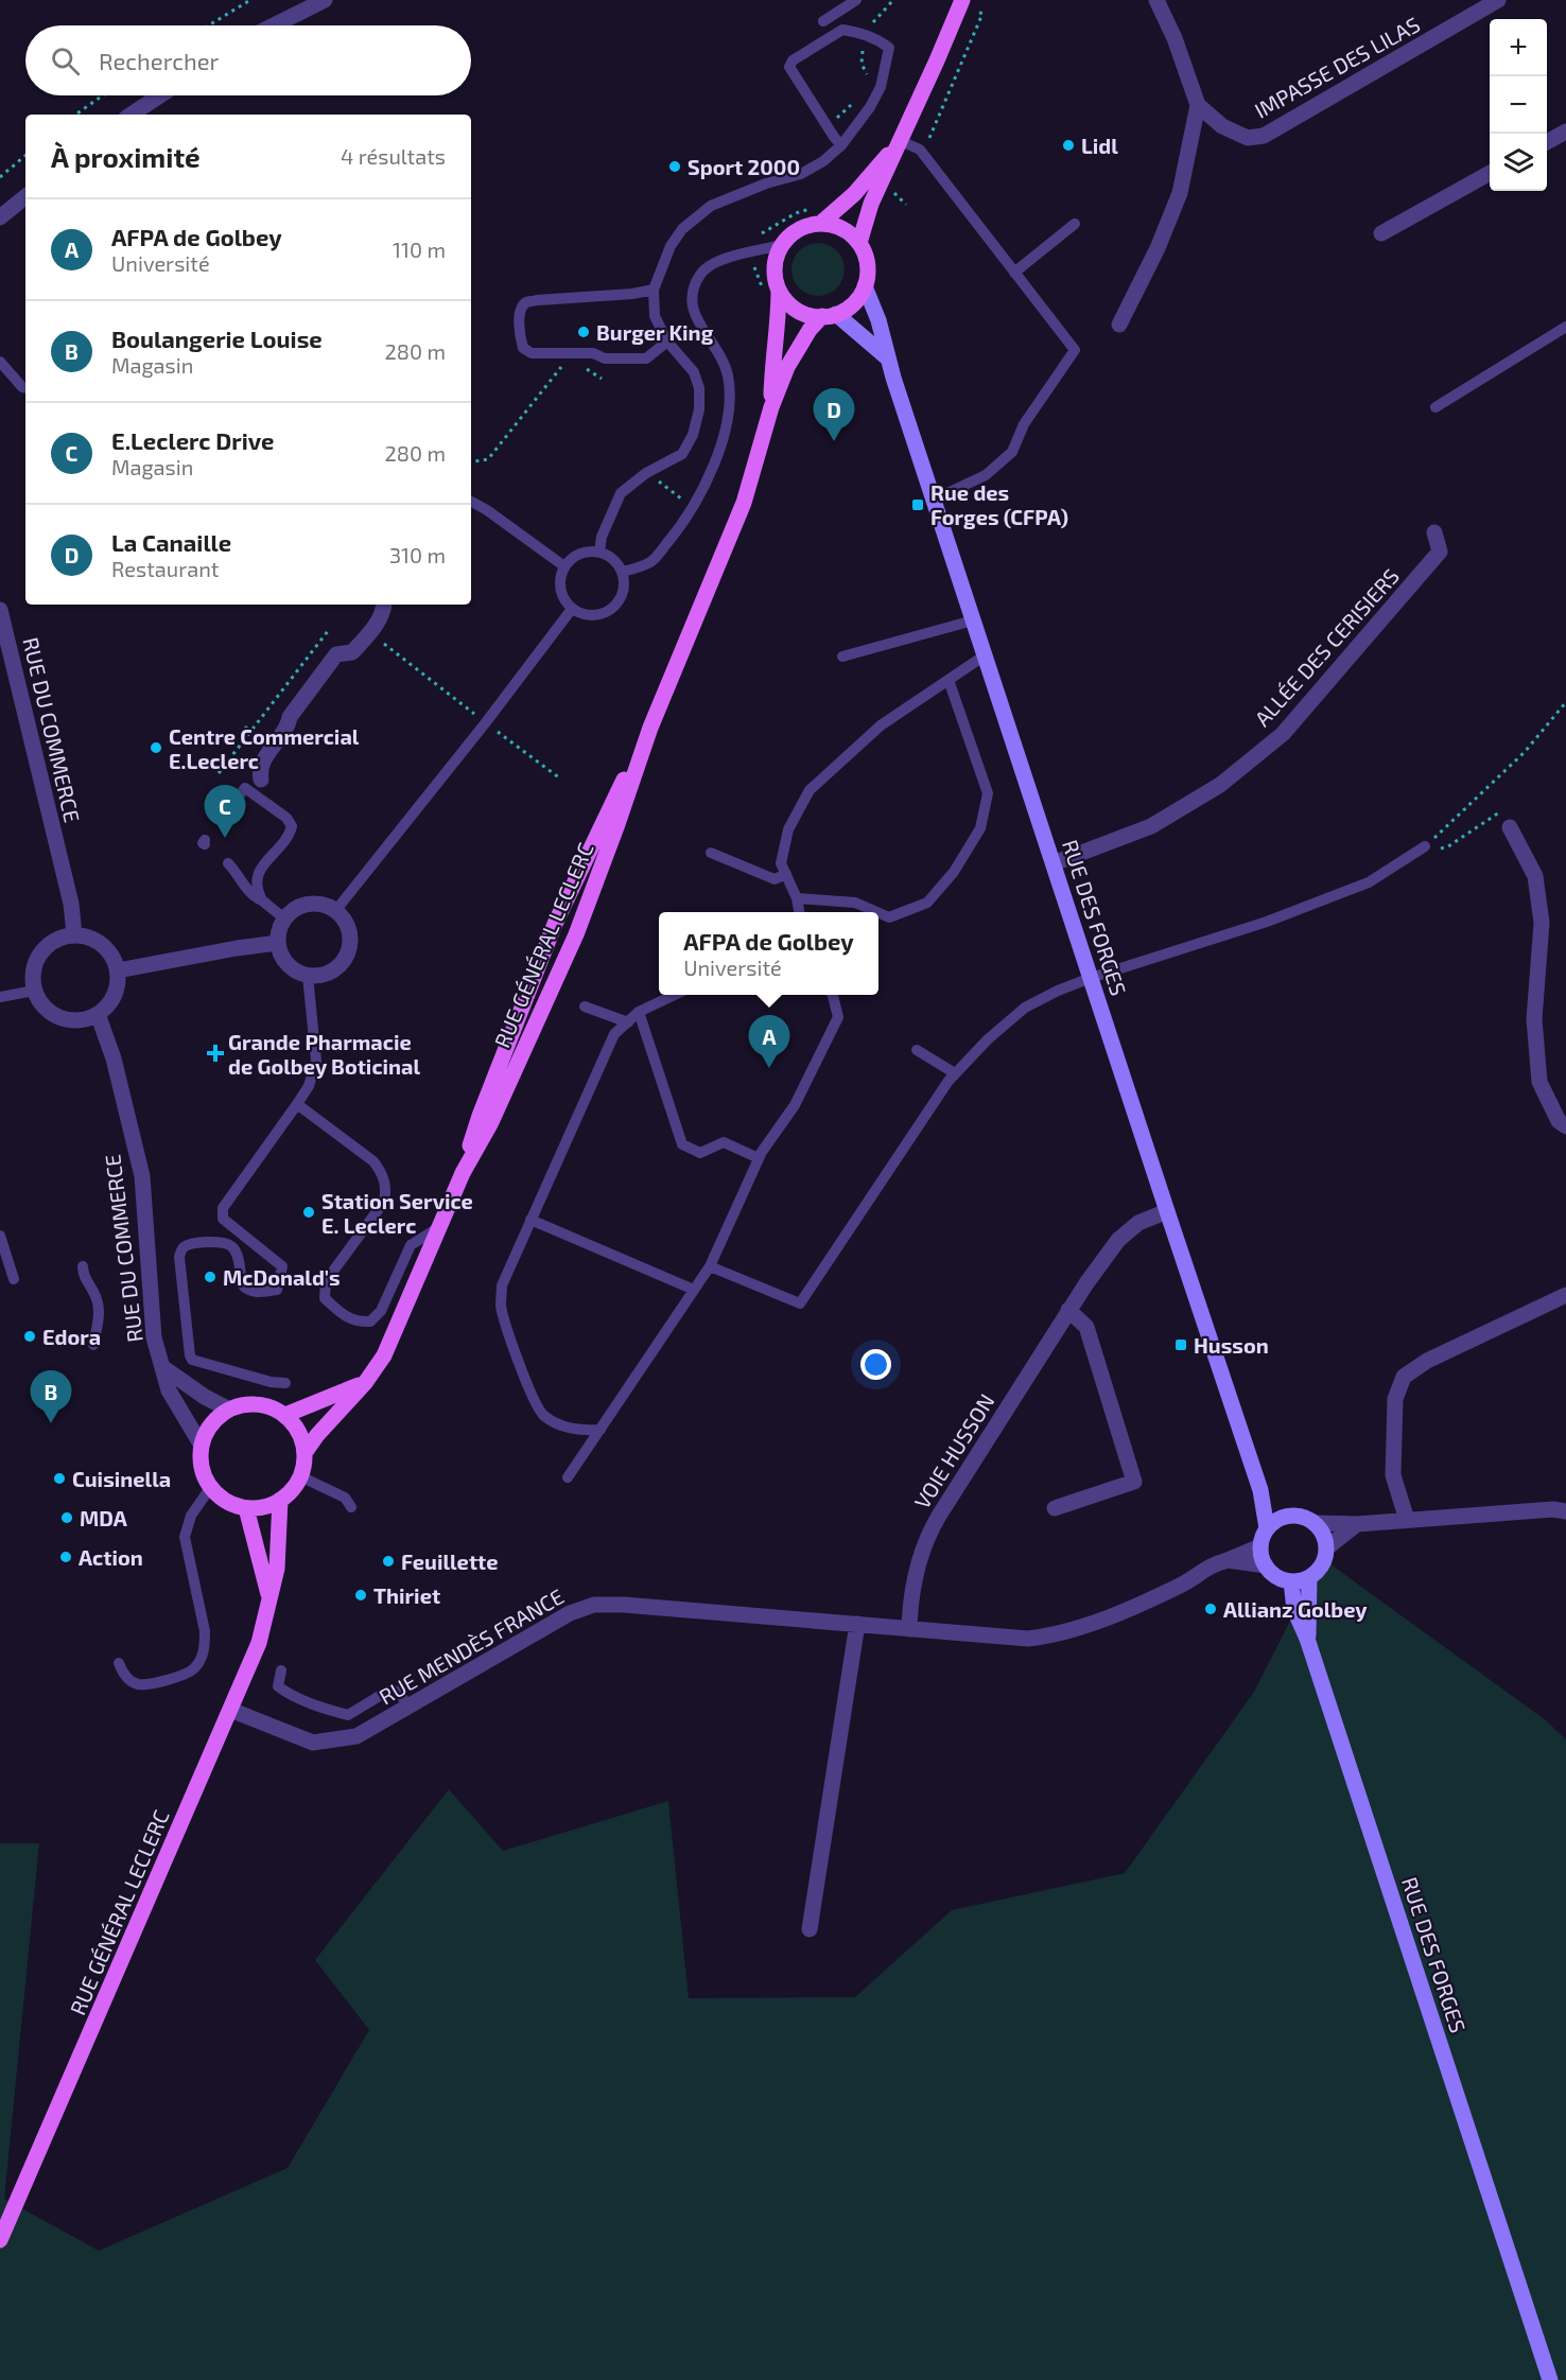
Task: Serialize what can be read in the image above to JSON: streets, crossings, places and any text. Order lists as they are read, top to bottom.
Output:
{
  "streets": {
    "main road": ["RUE DES FORGES", "RUE GÉNÉRAL LECLERC"],
    "street": [
      "IMPASSE DES LILAS",
      "ALLÉE DES CERISIERS",
      "RUE DU COMMERCE",
      "VOIE HUSSON",
      "RUE MENDÈS FRANCE"
    ]
  },
  "crossings": [
    ["ALLÉE DES CERISIERS", "RUE DES FORGES"],
    ["RUE DU COMMERCE", "RUE GÉNÉRAL LECLERC"],
    ["RUE DES FORGES", "RUE GÉNÉRAL LECLERC"],
    ["RUE DES FORGES", "VOIE HUSSON"],
    ["RUE DES FORGES", "RUE MENDÈS FRANCE"],
    ["RUE GÉNÉRAL LECLERC", "RUE MENDÈS FRANCE"],
    ["VOIE HUSSON", "RUE MENDÈS FRANCE"]
  ],
  "places": {
    "other": [
      "Lidl",
      "Sport 2000",
      "Burger King",
      "Centre Commercial E.Leclerc",
      "Station Service E. Leclerc",
      "McDonald's",
      "Edora",
      "Cuisinella",
      "MDA",
      "Action",
      "Feuillette",
      "Thiriet",
      "Allianz Golbey"
    ],
    "transit": ["Rue des Forges (CFPA)", "Husson"],
    "health": ["Grande Pharmacie de Golbey Boticinal"]
  },
  "page": {
    "map_buttons": ["+", "−"],
    "search": "Rechercher",
    "heading": ["À proximité", "4 résultats"],
    "list": [
      {
        "mark": "A",
        "name": "AFPA de Golbey",
        "note": "Université",
        "value": "110 m"
      },
      {
        "mark": "B",
        "name": "Boulangerie Louise",
        "note": "Magasin",
        "value": "280 m"
      },
      {
        "mark": "C",
        "name": "E.Leclerc Drive",
        "note": "Magasin",
        "value": "280 m"
      },
      {
        "mark": "D",
        "name": "La Canaille",
        "note": "Restaurant",
        "value": "310 m"
      }
    ],
    "pins": [
      "D",
      "C",
      "A",
      "B"
    ],
    "popup": ["AFPA de Golbey", "Université"]
  }
}
